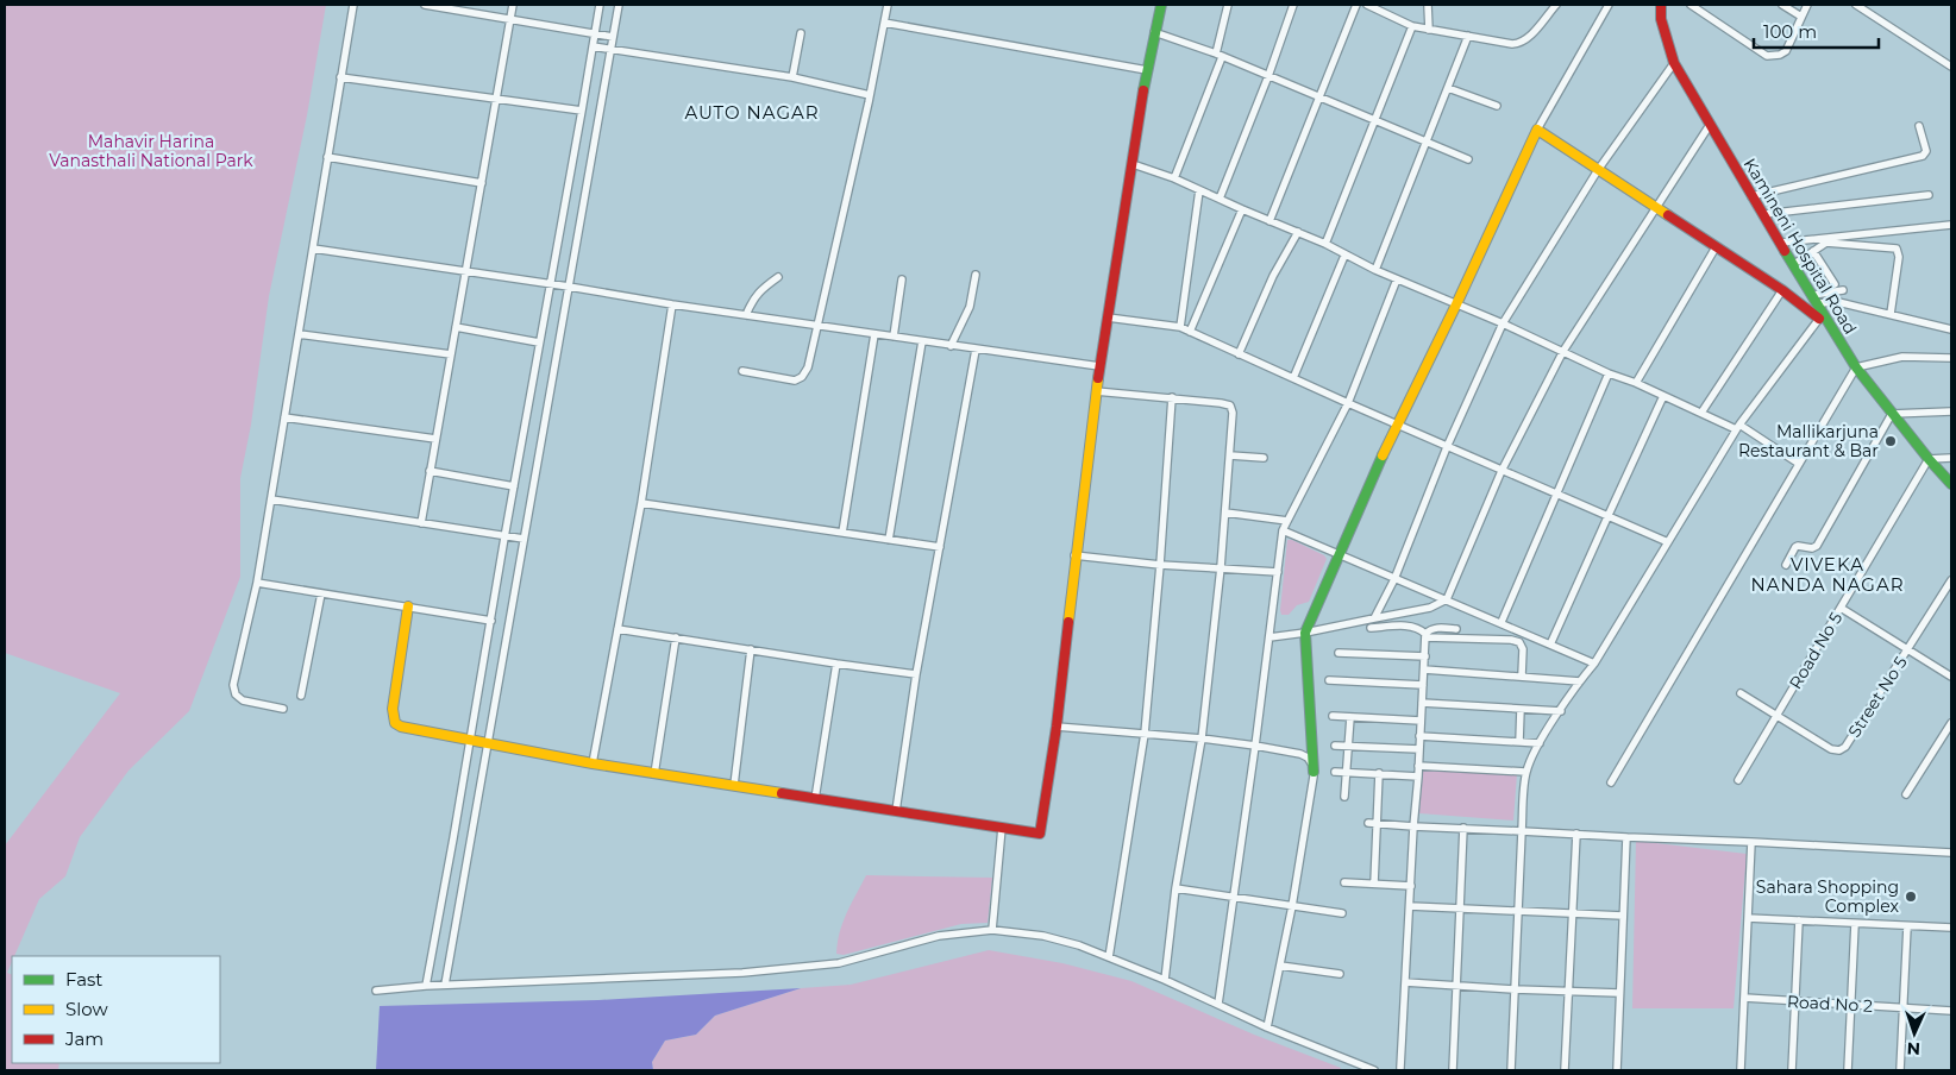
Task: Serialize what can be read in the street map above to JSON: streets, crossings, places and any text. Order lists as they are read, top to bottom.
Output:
{
  "streets": {
    "street": [
      "Kamineni Hospital Road",
      "Road No 5",
      "Street No 5",
      "Road No 2"
    ]
  },
  "crossings": [
    ["Kamineni Hospital Road", "Road No 5"],
    ["Road No 5", "Street No 5"]
  ],
  "districts": ["AUTO NAGAR", "VIVEKA NANDA NAGAR"],
  "parks": ["Mahavir Harina Vanasthali National Park"],
  "places": ["Mallikarjuna Restaurant & Bar", "Sahara Shopping Complex"],
  "legend": ["Fast", "Slow", "Jam"],
  "scale_bar": "100 m",
  "north": "bottom"
}
